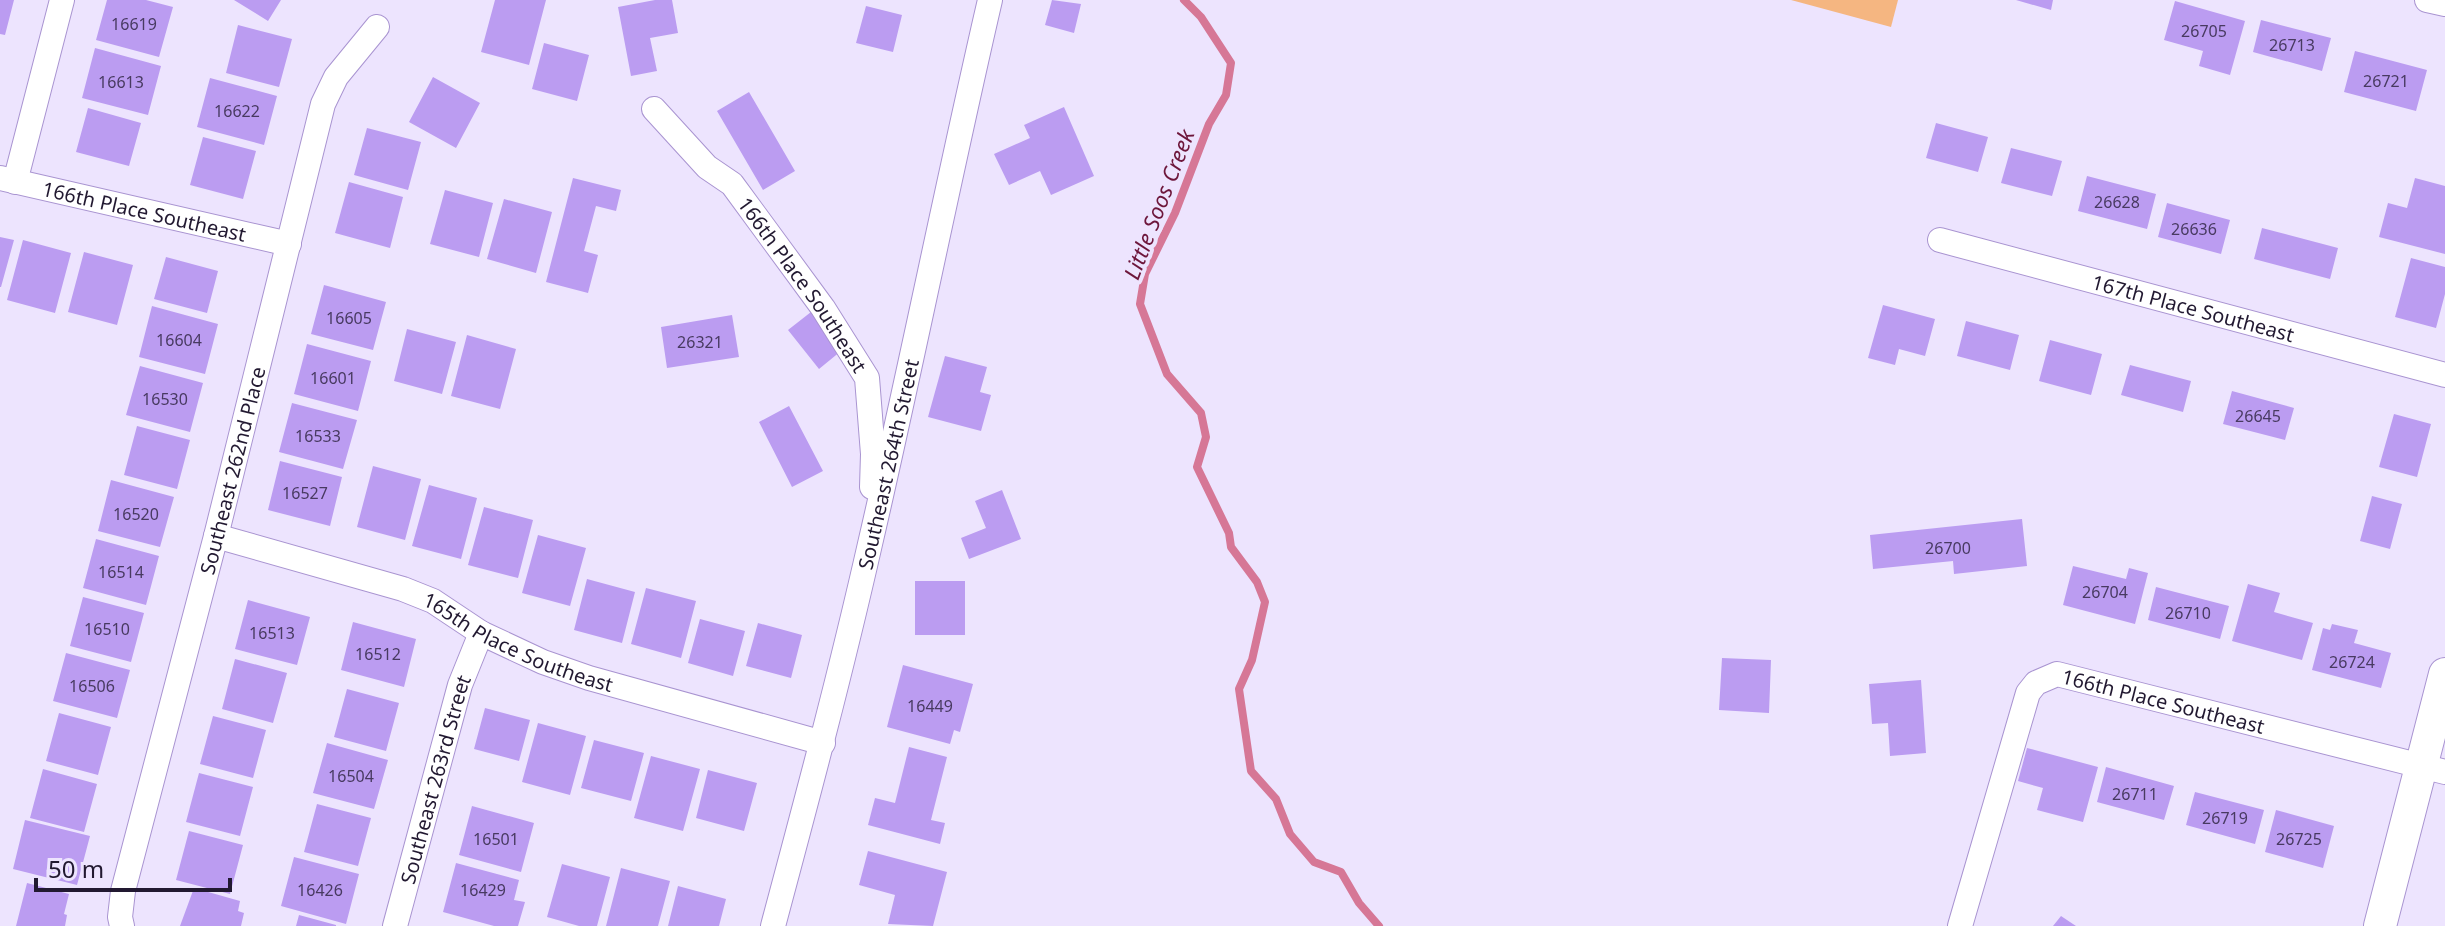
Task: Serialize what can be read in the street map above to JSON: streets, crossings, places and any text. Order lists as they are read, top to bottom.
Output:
{
  "streets": {
    "street": [
      "166th Place Southeast",
      "167th Place Southeast",
      "Southeast 264th Street",
      "Southeast 262nd Place",
      "165th Place Southeast",
      "Southeast 263rd Street"
    ]
  },
  "crossings": [
    ["166th Place Southeast", "Southeast 264th Street"],
    ["166th Place Southeast", "Southeast 262nd Place"],
    ["Southeast 264th Street", "165th Place Southeast"],
    ["Southeast 262nd Place", "165th Place Southeast"],
    ["165th Place Southeast", "Southeast 263rd Street"]
  ],
  "water": ["Little Soos Creek"],
  "house_numbers": [
    "16619",
    "26705",
    "26713",
    "26721",
    "16613",
    "16622",
    "26628",
    "26636",
    "16605",
    "16604",
    "26321",
    "16601",
    "16530",
    "26645",
    "16533",
    "16527",
    "16520",
    "26700",
    "16514",
    "26704",
    "26710",
    "16510",
    "16513",
    "16512",
    "26724",
    "16506",
    "16449",
    "16504",
    "26711",
    "26719",
    "16501",
    "26725",
    "16426",
    "16429"
  ],
  "scale_bar": "50 m"
}
